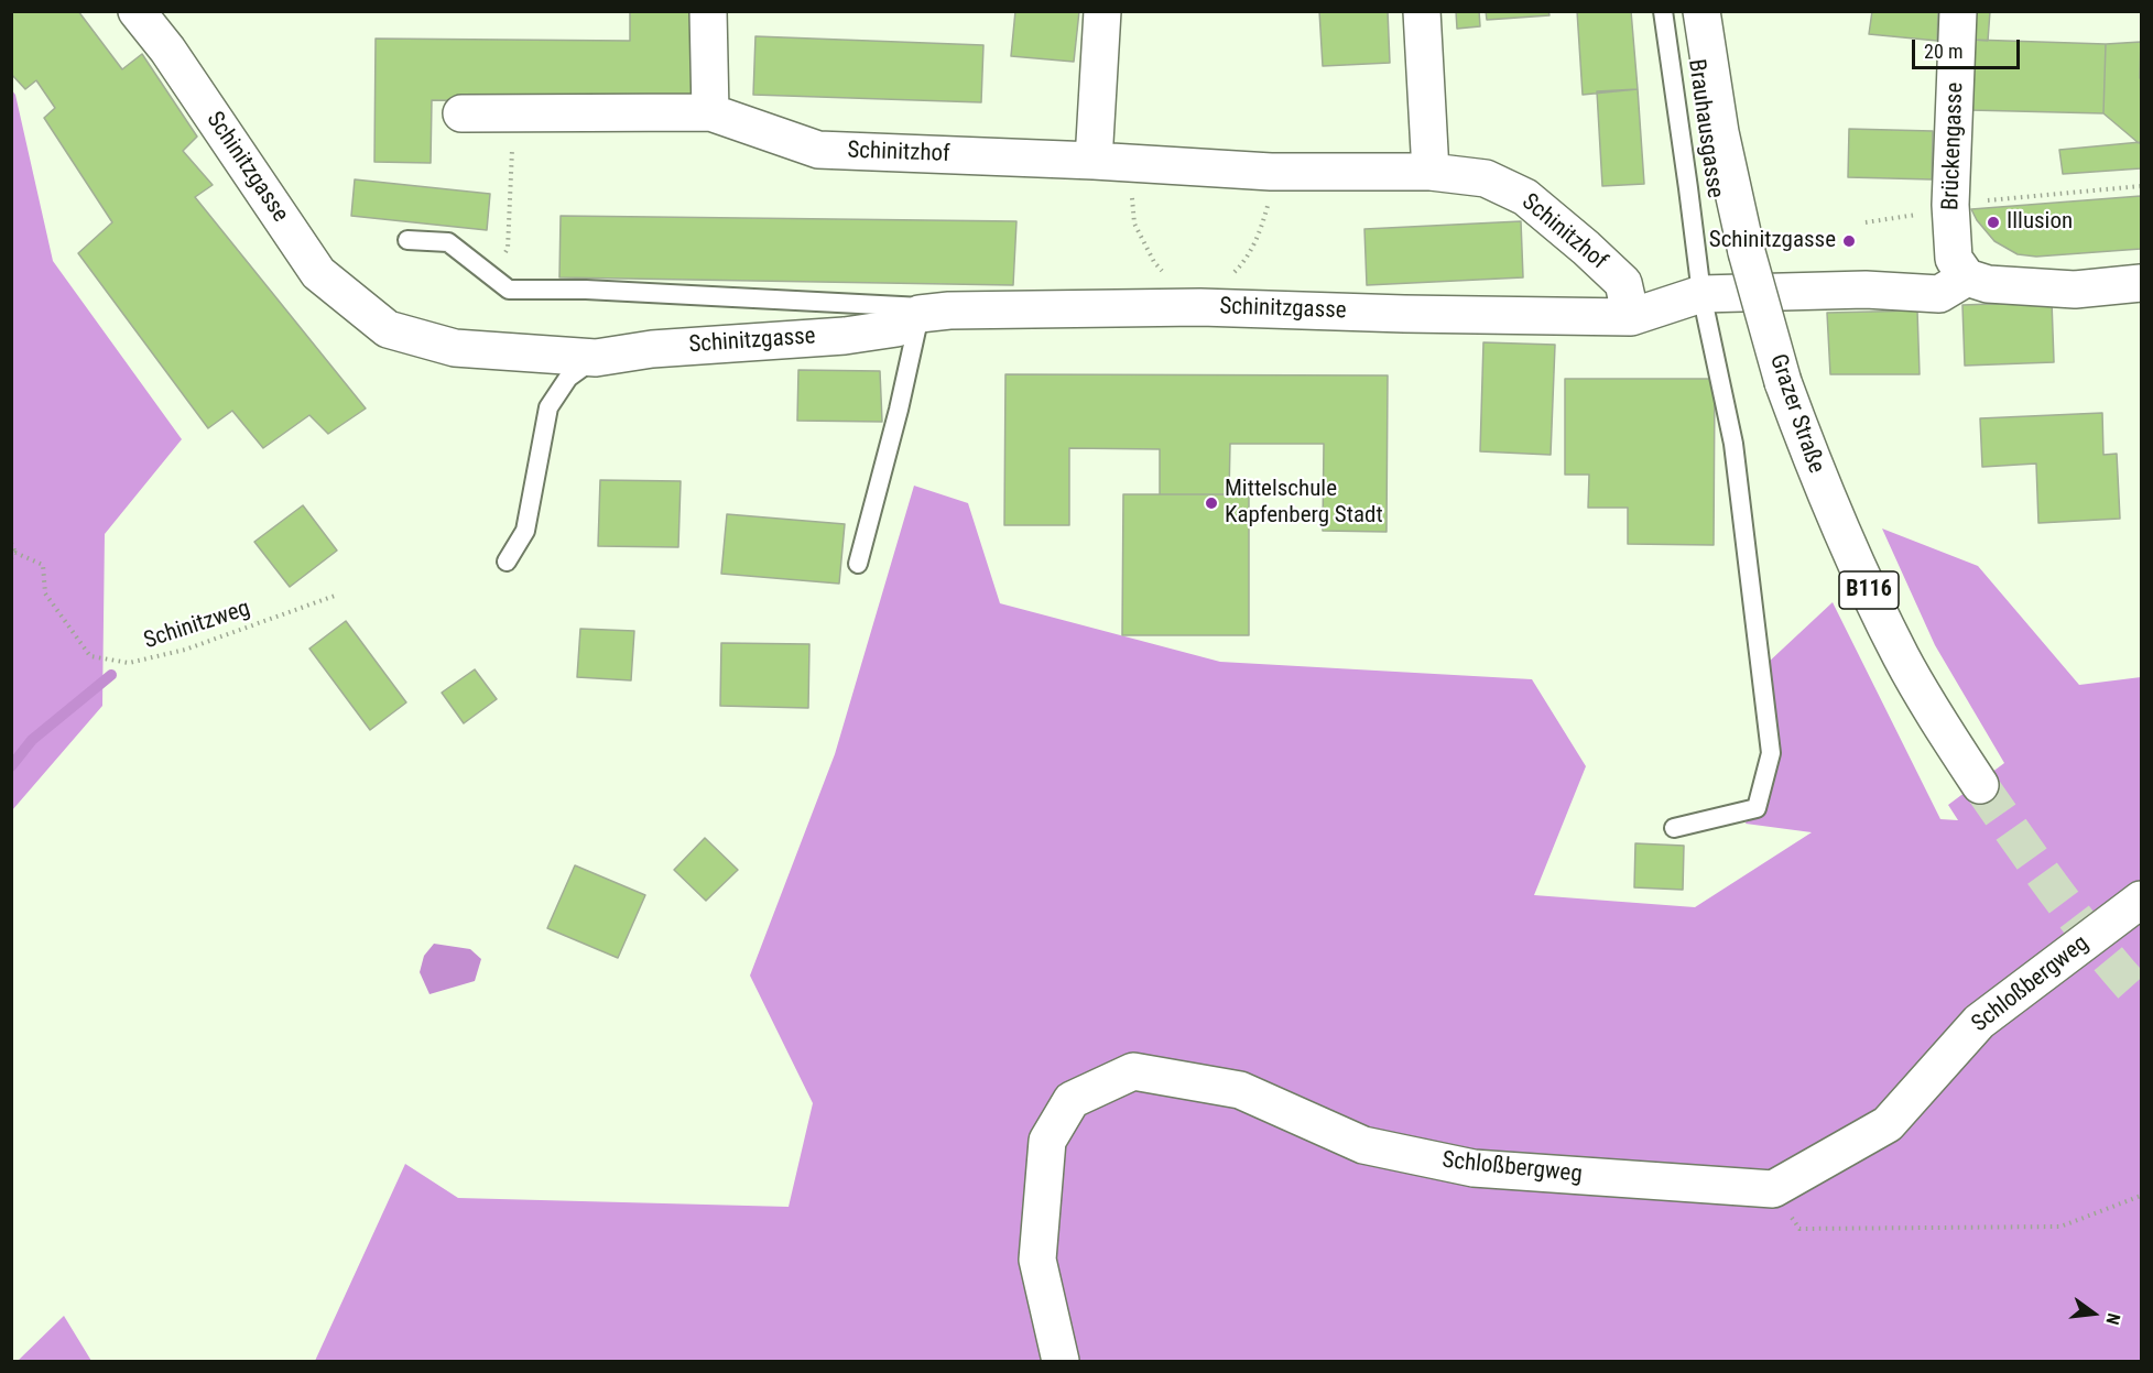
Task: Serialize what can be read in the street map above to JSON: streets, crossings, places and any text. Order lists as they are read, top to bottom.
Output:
{
  "streets": {
    "main road": [
      "Brückengasse",
      "Schinitzhof",
      "Schinitzgasse",
      "Grazer Straße",
      "B116",
      "Schloßbergweg"
    ],
    "lane": ["Brauhausgasse"],
    "path": ["Schinitzweg"]
  },
  "crossings": [
    ["Brauhausgasse", "Schinitzgasse"],
    ["Brückengasse", "Schinitzgasse"],
    ["Schinitzhof", "Schinitzgasse"]
  ],
  "places": ["Illusion", "Schinitzgasse", "Mittelschule Kapfenberg Stadt"],
  "scale_bar": "20 m",
  "north": "right"
}
